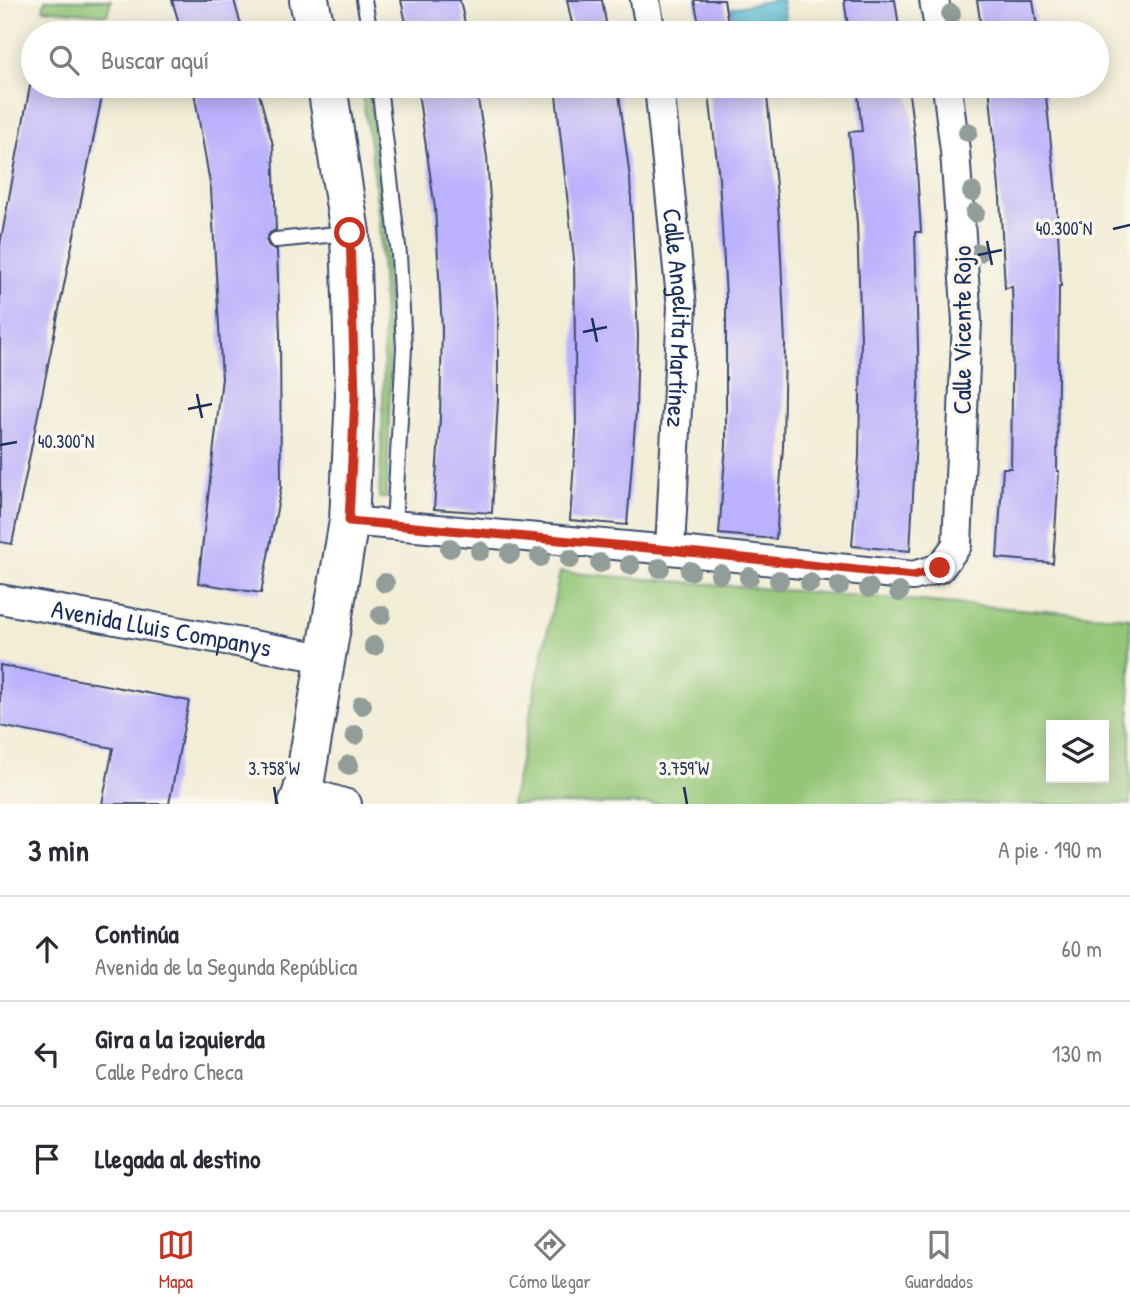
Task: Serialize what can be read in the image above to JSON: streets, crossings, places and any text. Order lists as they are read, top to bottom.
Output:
{
  "streets": {
    "street": ["Calle Angelita Martínez", "Calle Vicente Rojo", "Avenida Lluis Companys"]
  },
  "crossings": [
    ["Calle Angelita Martínez", "Calle Vicente Rojo"]
  ],
  "page": {
    "search": "Buscar aquí",
    "heading": ["3 min", "A pie · 190 m"],
    "list": [
      ["Continúa", "Avenida de la Segunda República", "60 m"],
      ["Gira a la izquierda", "Calle Pedro Checa", "130 m"],
      "Llegada al destino"
    ],
    "nav": ["Mapa", "Cómo llegar", "Guardados"]
  },
  "coordinates": ["40.300°N", "3.758°W", "3.759°W"]
}
